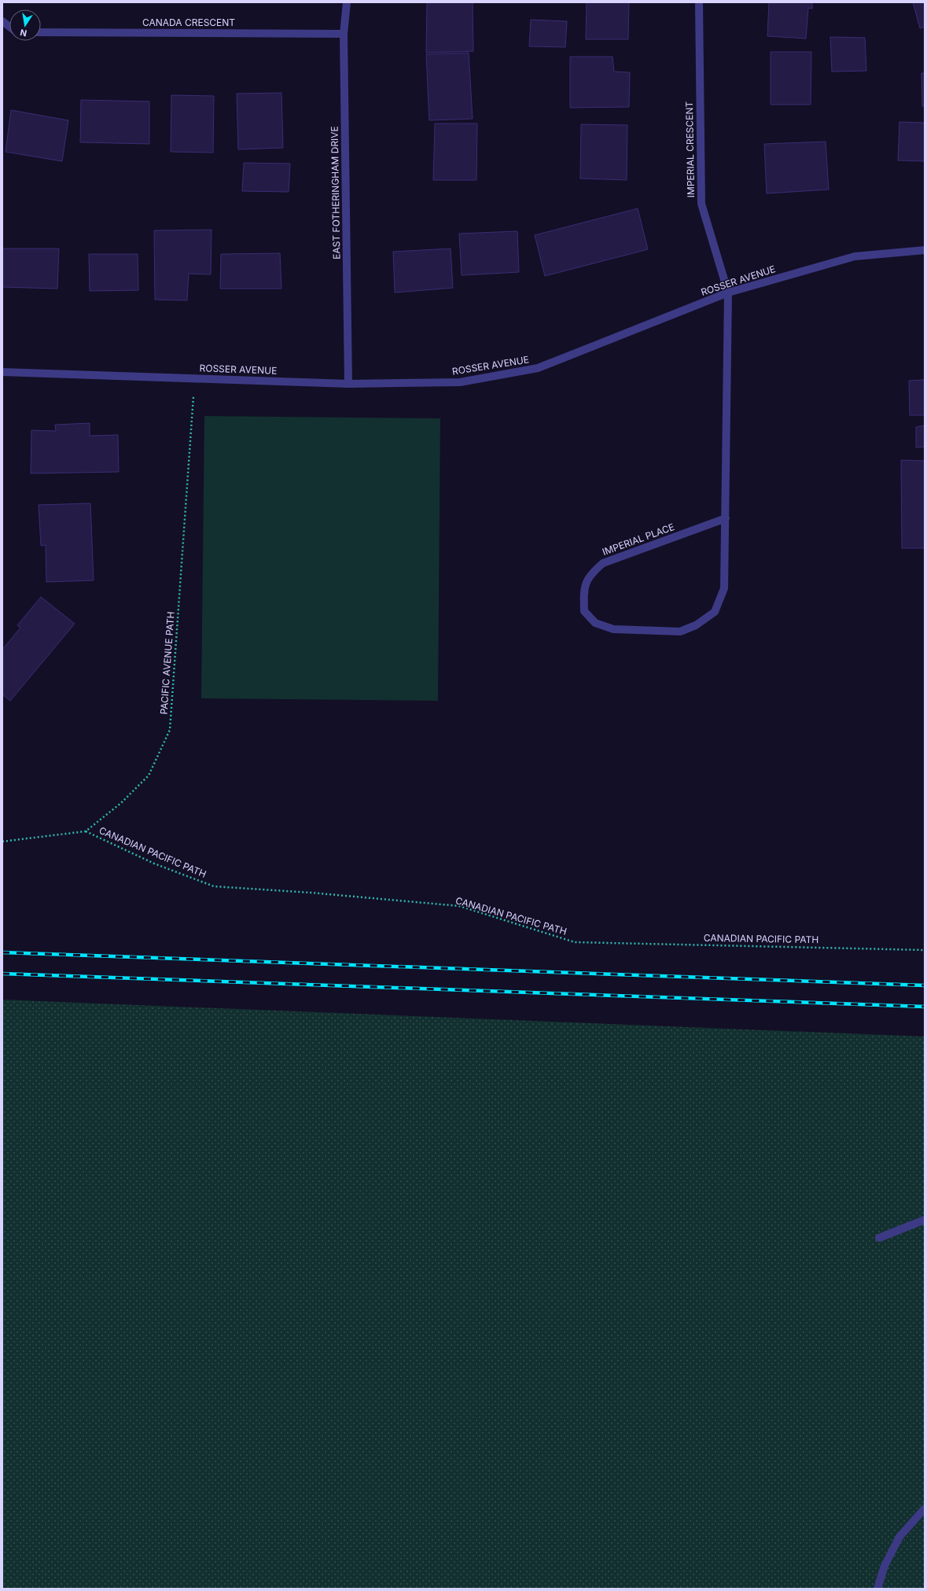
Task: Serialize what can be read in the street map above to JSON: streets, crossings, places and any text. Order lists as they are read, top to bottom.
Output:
{
  "streets": {
    "street": [
      "CANADA CRESCENT",
      "IMPERIAL CRESCENT",
      "EAST FOTHERINGHAM DRIVE",
      "ROSSER AVENUE",
      "IMPERIAL PLACE"
    ],
    "path": ["PACIFIC AVENUE PATH", "CANADIAN PACIFIC PATH"]
  },
  "crossings": [
    ["CANADA CRESCENT", "EAST FOTHERINGHAM DRIVE"],
    ["IMPERIAL CRESCENT", "ROSSER AVENUE"],
    ["IMPERIAL CRESCENT", "IMPERIAL PLACE"],
    ["EAST FOTHERINGHAM DRIVE", "ROSSER AVENUE"],
    ["ROSSER AVENUE", "IMPERIAL PLACE"],
    ["ROSSER AVENUE", "PACIFIC AVENUE PATH"],
    ["PACIFIC AVENUE PATH", "CANADIAN PACIFIC PATH"]
  ],
  "north": "bottom"
}
